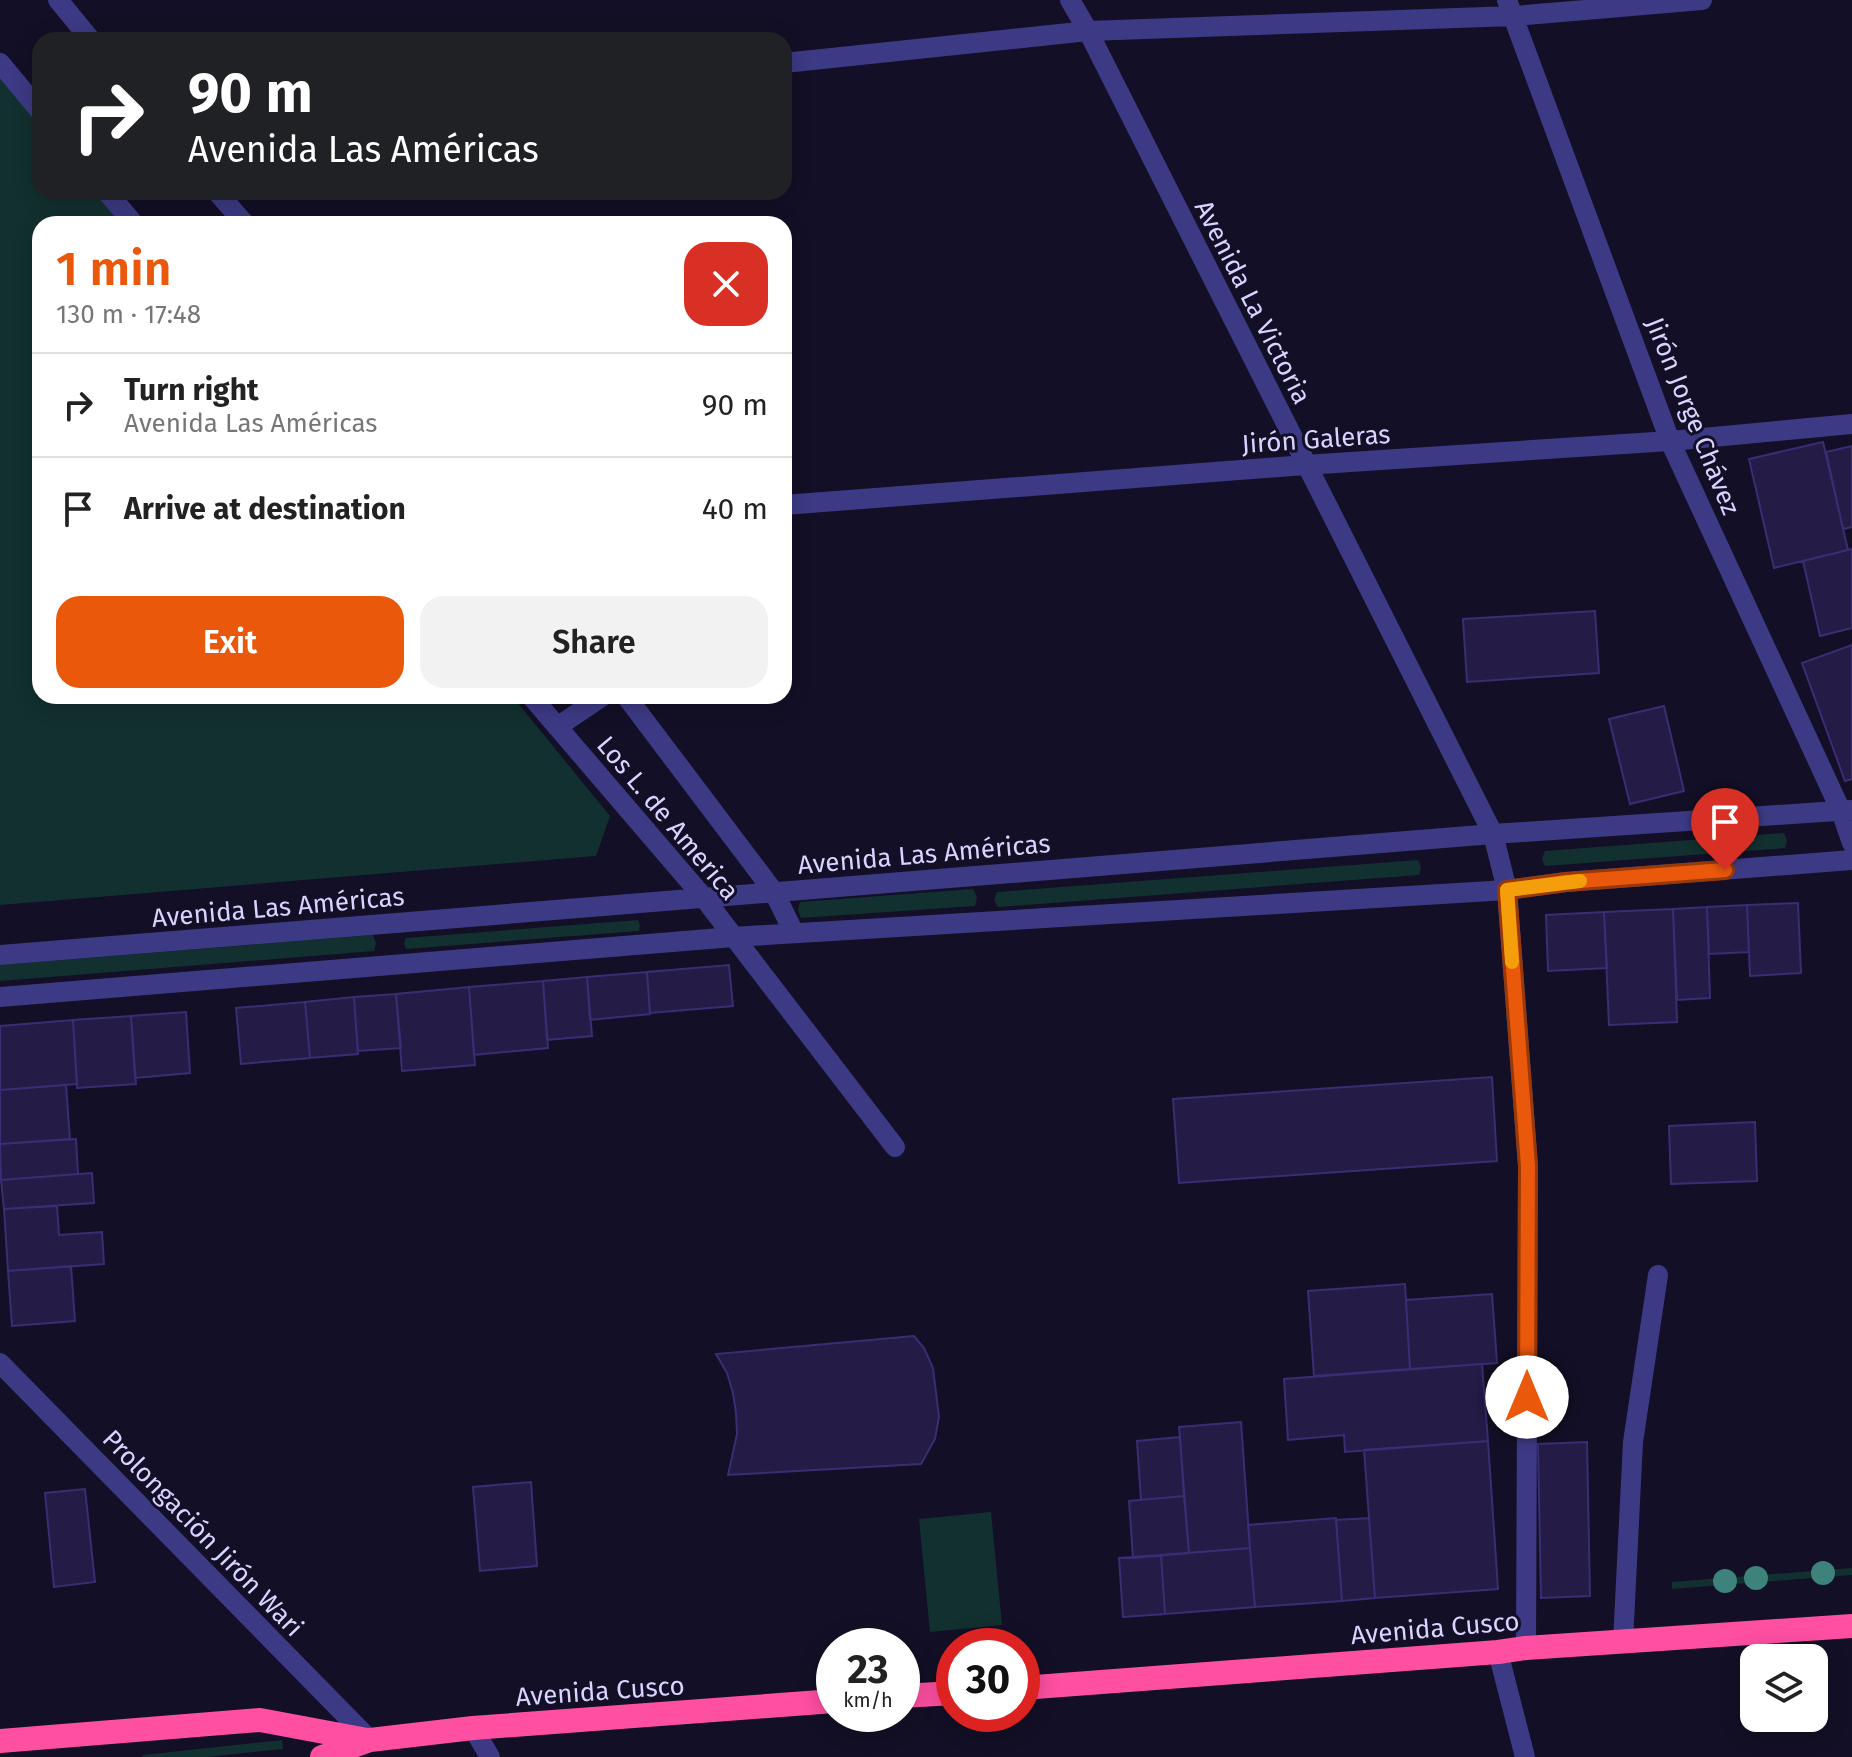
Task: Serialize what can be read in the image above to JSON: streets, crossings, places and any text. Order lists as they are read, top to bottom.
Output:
{
  "streets": {
    "highway": ["Avenida Cusco"],
    "street": [
      "Avenida La Victoria",
      "Jirón Jorge Chávez",
      "Jirón Galeras",
      "Los L. de America",
      "Avenida Las Américas",
      "Prolongación Jirón Wari"
    ]
  },
  "crossings": [
    ["Avenida La Victoria", "Jirón Galeras"],
    ["Avenida La Victoria", "Avenida Las Américas"],
    ["Avenida La Victoria", "Avenida Cusco"],
    ["Jirón Jorge Chávez", "Jirón Galeras"],
    ["Jirón Jorge Chávez", "Avenida Las Américas"],
    ["Los L. de America", "Avenida Las Américas"],
    ["Prolongación Jirón Wari", "Avenida Cusco"]
  ],
  "page": {
    "turn": ["90 m", "Avenida Las Américas"],
    "heading": ["1 min", "130 m · 17:48"],
    "list": [
      {
        "name": "Turn right",
        "note": "Avenida Las Américas",
        "value": "90 m"
      },
      {
        "name": "Arrive at destination",
        "value": "40 m"
      }
    ],
    "buttons": ["Exit", "Share"],
    "speed": "23 km/h",
    "limit": "30"
  }
}
